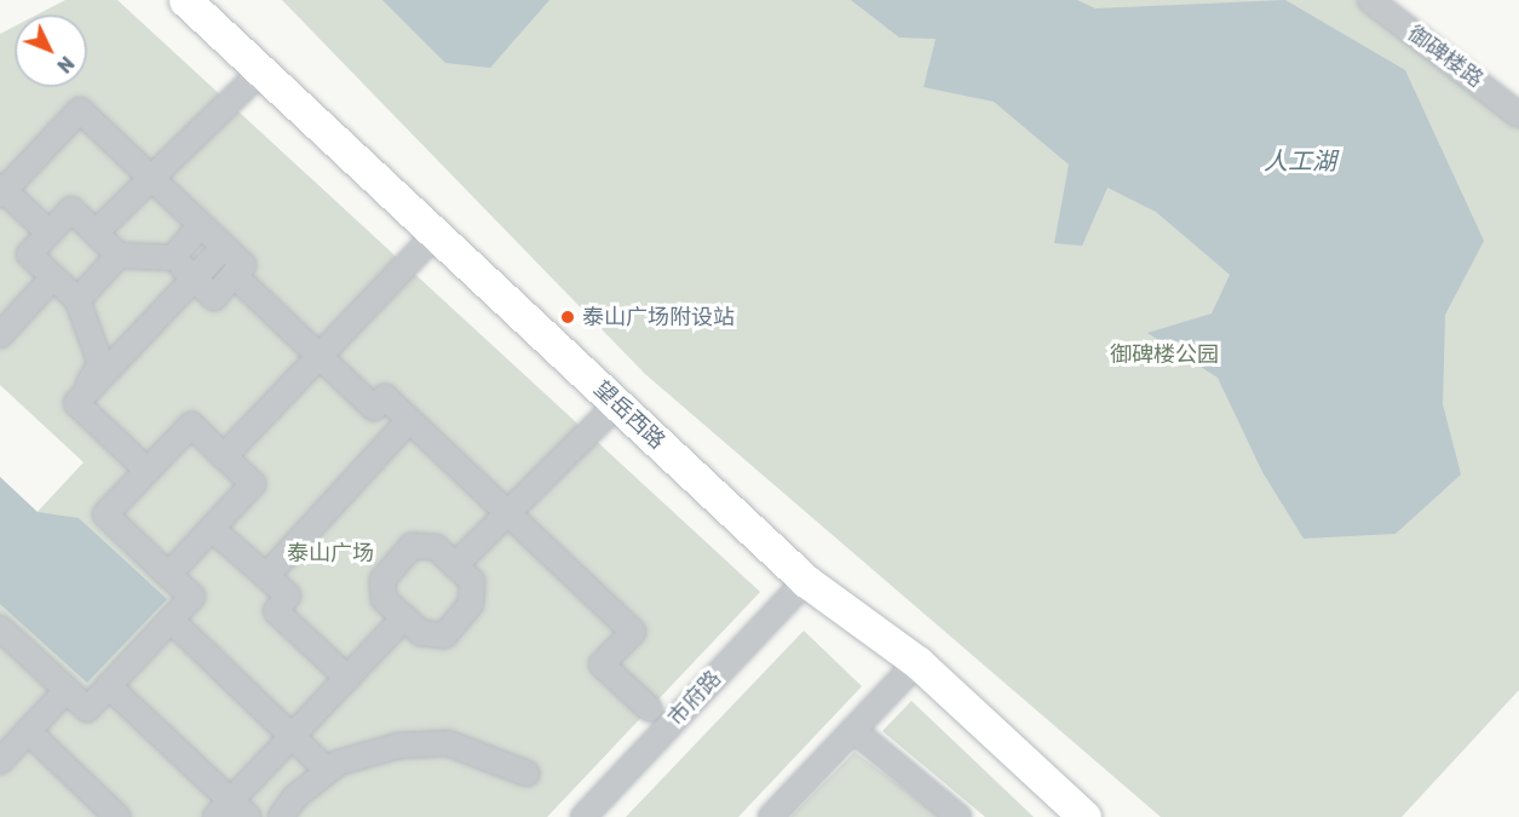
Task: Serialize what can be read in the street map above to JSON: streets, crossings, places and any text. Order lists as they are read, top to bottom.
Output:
{
  "streets": {
    "street": ["御碑楼路", "望岳西路", "市府路"]
  },
  "crossings": [
    ["望岳西路", "市府路"]
  ],
  "water": ["人工湖"],
  "parks": ["御碑楼公园", "泰山广场"],
  "places": ["泰山广场附设站"],
  "north": "bottom right"
}
